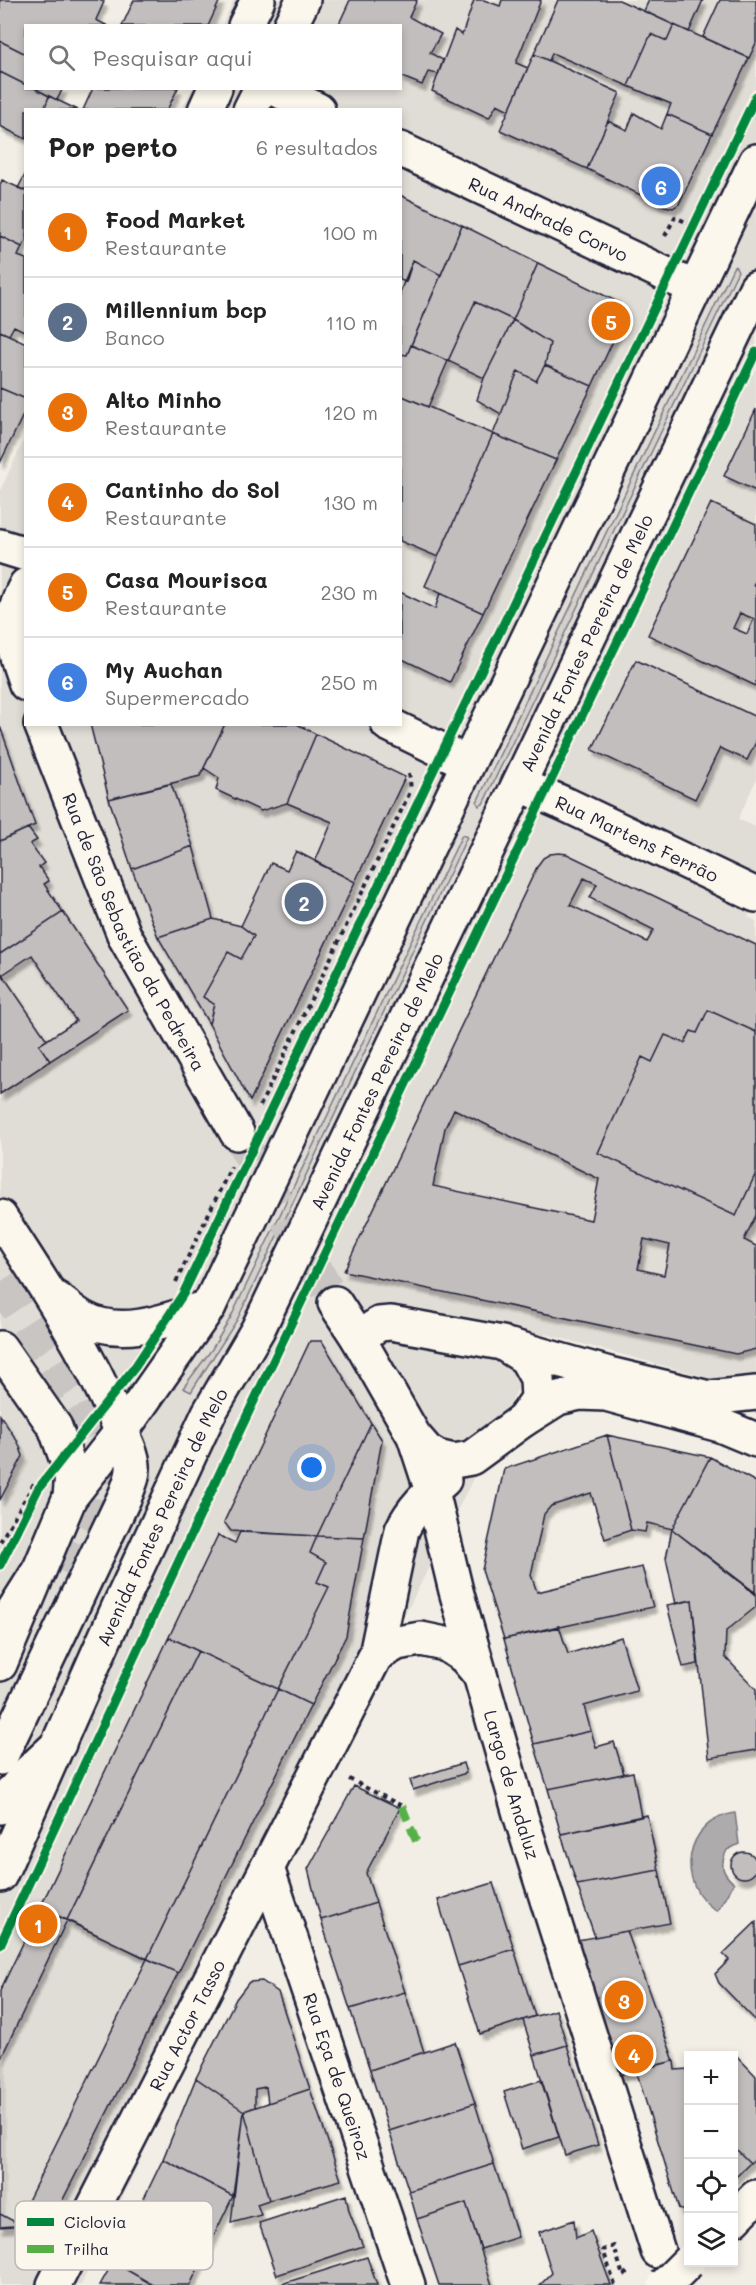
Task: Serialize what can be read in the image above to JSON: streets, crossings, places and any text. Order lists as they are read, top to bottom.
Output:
{
  "streets": {
    "main road": [
      "Rua Andrade Corvo",
      "Avenida Fontes Pereira de Melo",
      "Rua Martens Ferrão",
      "Rua de São Sebastião da Pedreira",
      "Largo de Andaluz",
      "Rua Actor Tasso",
      "Rua Eça de Queiroz"
    ]
  },
  "crossings": [
    ["Avenida Fontes Pereira de Melo", "Rua Martens Ferrão"],
    ["Rua Actor Tasso", "Rua Eça de Queiroz"]
  ],
  "legend": ["Ciclovia", "Trilha"],
  "page": {
    "search": "Pesquisar aqui",
    "heading": ["Por perto", "6 resultados"],
    "pins": [
      "6",
      "5",
      "2",
      "1",
      "3",
      "4"
    ],
    "list": [
      {
        "mark": "1",
        "name": "Food Market",
        "note": "Restaurante",
        "value": "100 m"
      },
      {
        "mark": "2",
        "name": "Millennium bcp",
        "note": "Banco",
        "value": "110 m"
      },
      {
        "mark": "3",
        "name": "Alto Minho",
        "note": "Restaurante",
        "value": "120 m"
      },
      {
        "mark": "4",
        "name": "Cantinho do Sol",
        "note": "Restaurante",
        "value": "130 m"
      },
      {
        "mark": "5",
        "name": "Casa Mourisca",
        "note": "Restaurante",
        "value": "230 m"
      },
      {
        "mark": "6",
        "name": "My Auchan",
        "note": "Supermercado",
        "value": "250 m"
      }
    ],
    "map_buttons": ["+", "−"]
  }
}
